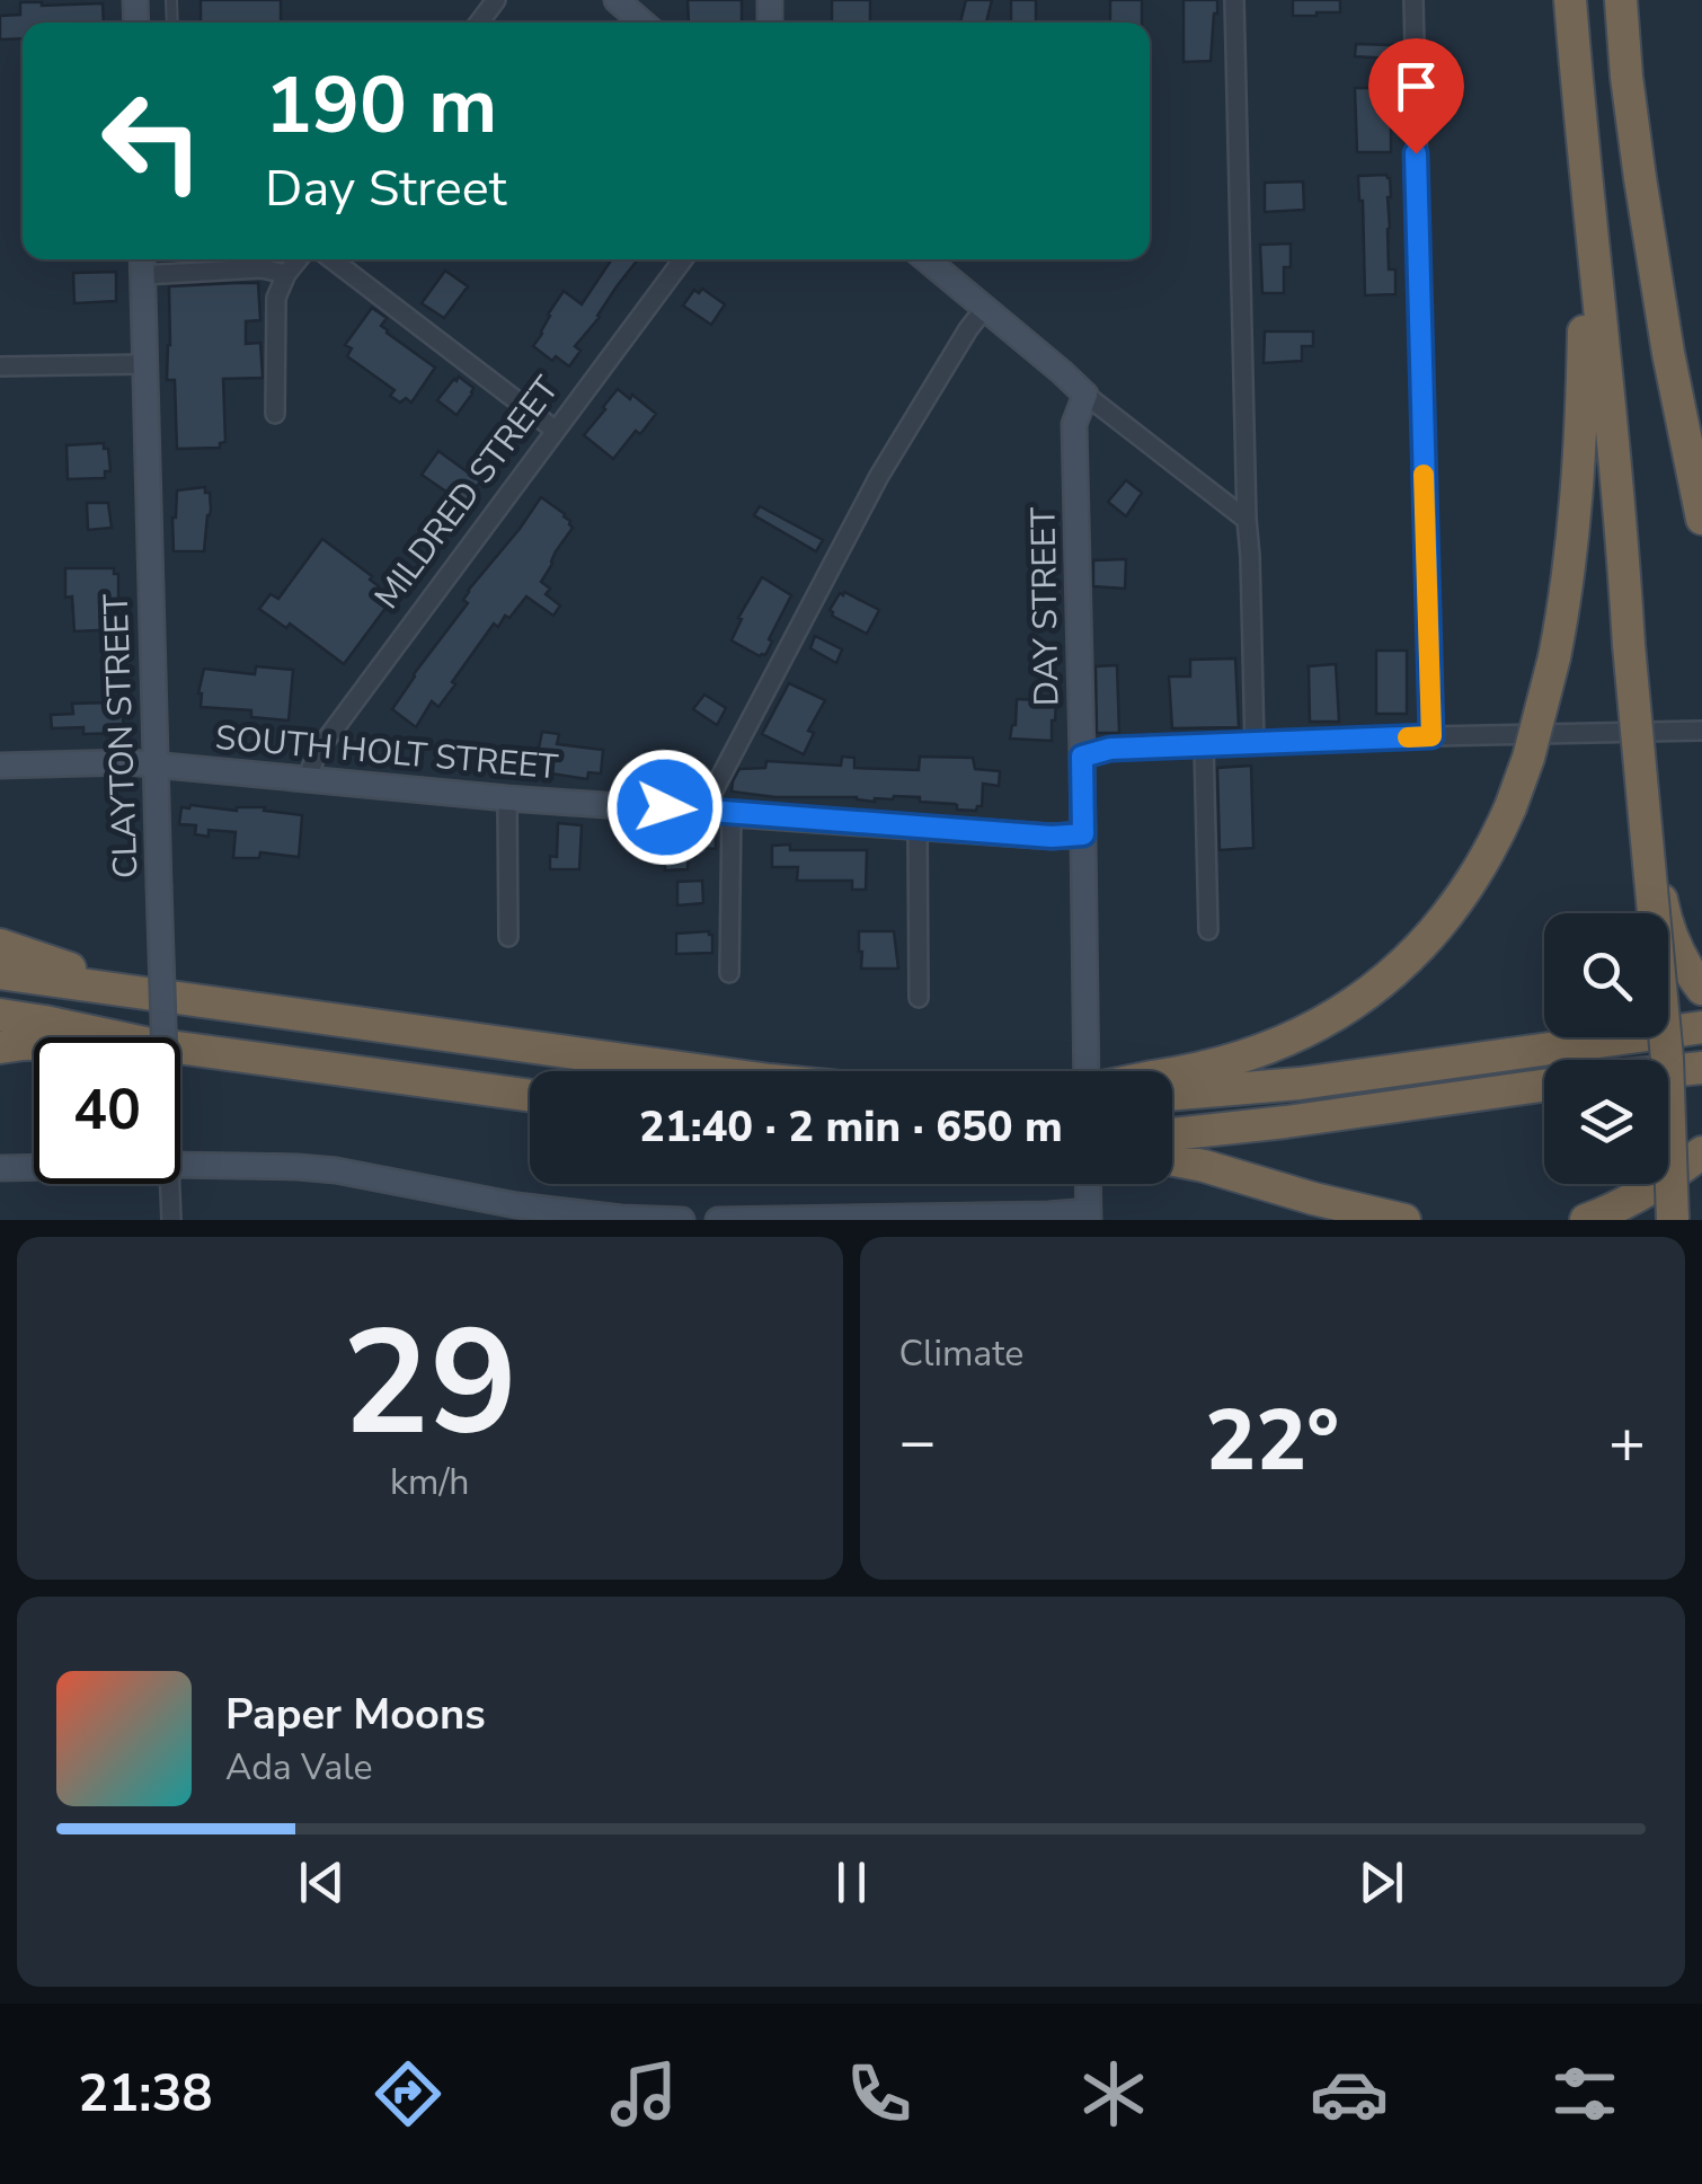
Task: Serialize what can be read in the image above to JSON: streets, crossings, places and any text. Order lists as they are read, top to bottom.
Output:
{
  "streets": {
    "street": [
      "MILDRED STREET",
      "DAY STREET",
      "CLAYTON STREET",
      "SOUTH HOLT STREET"
    ]
  },
  "crossings": [
    ["MILDRED STREET", "SOUTH HOLT STREET"],
    ["DAY STREET", "SOUTH HOLT STREET"],
    ["CLAYTON STREET", "SOUTH HOLT STREET"]
  ],
  "page": {
    "turn": ["190 m", "Day Street"],
    "limit": "40",
    "trip": "21:40 · 2 min · 650 m",
    "tile": [
      ["29", "km/h"],
      "Climate"
    ],
    "heat": ["−", "22°", "+"],
    "song": ["Paper Moons", "Ada Vale"],
    "tabs": "21:38"
  }
}
